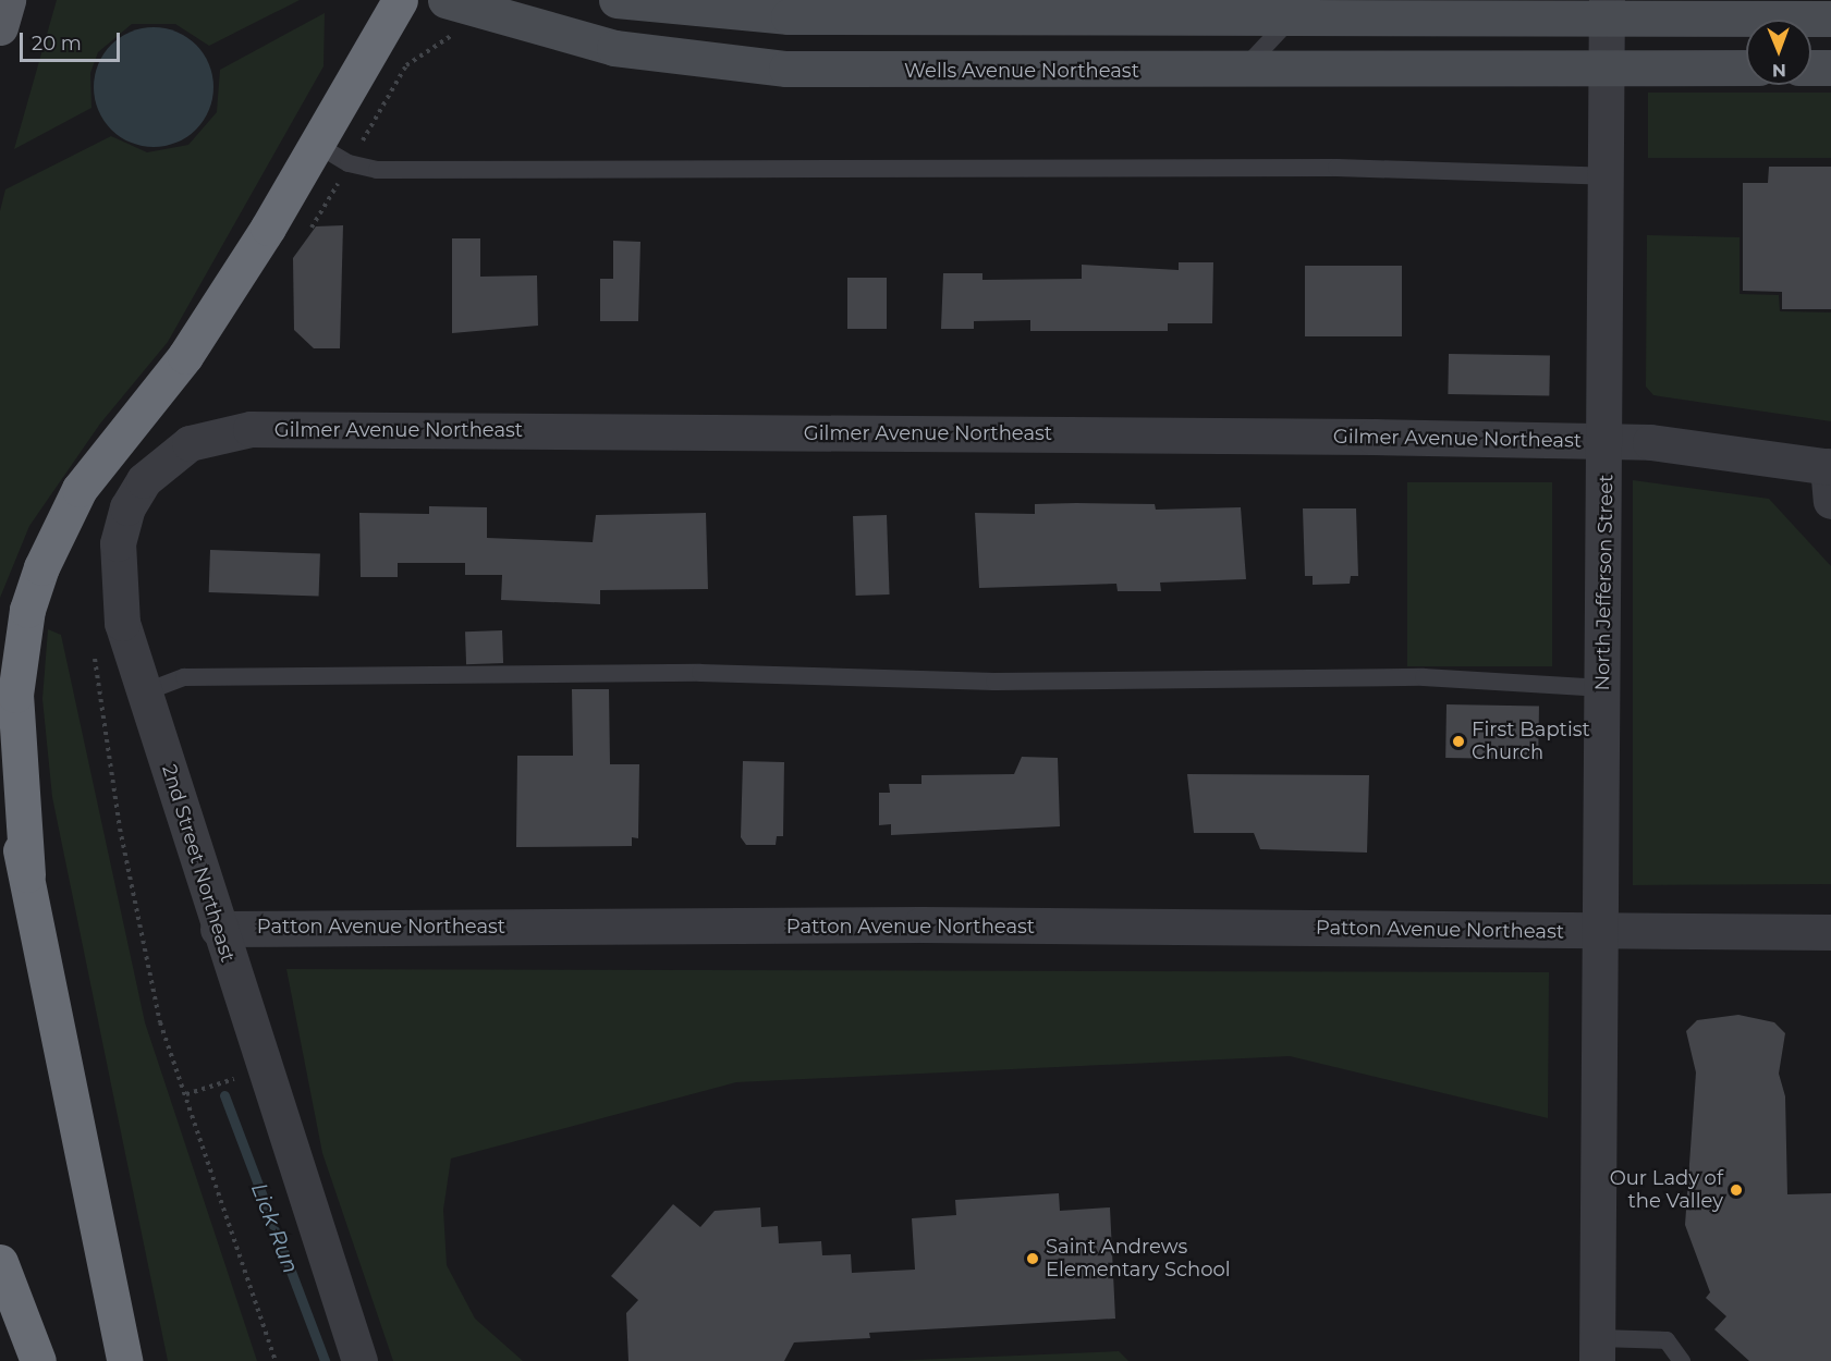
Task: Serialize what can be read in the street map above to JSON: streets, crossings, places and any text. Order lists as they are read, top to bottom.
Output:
{
  "streets": {
    "main road": ["Wells Avenue Northeast"],
    "street": [
      "Gilmer Avenue Northeast",
      "North Jefferson Street",
      "2nd Street Northeast",
      "Patton Avenue Northeast"
    ]
  },
  "crossings": [
    ["Wells Avenue Northeast", "North Jefferson Street"],
    ["Gilmer Avenue Northeast", "North Jefferson Street"],
    ["Gilmer Avenue Northeast", "2nd Street Northeast"],
    ["North Jefferson Street", "Patton Avenue Northeast"],
    ["2nd Street Northeast", "Patton Avenue Northeast"]
  ],
  "water": ["Lick Run"],
  "places": ["First Baptist Church", "Our Lady of the Valley", "Saint Andrews Elementary School"],
  "scale_bar": "20 m",
  "north": "bottom"
}
